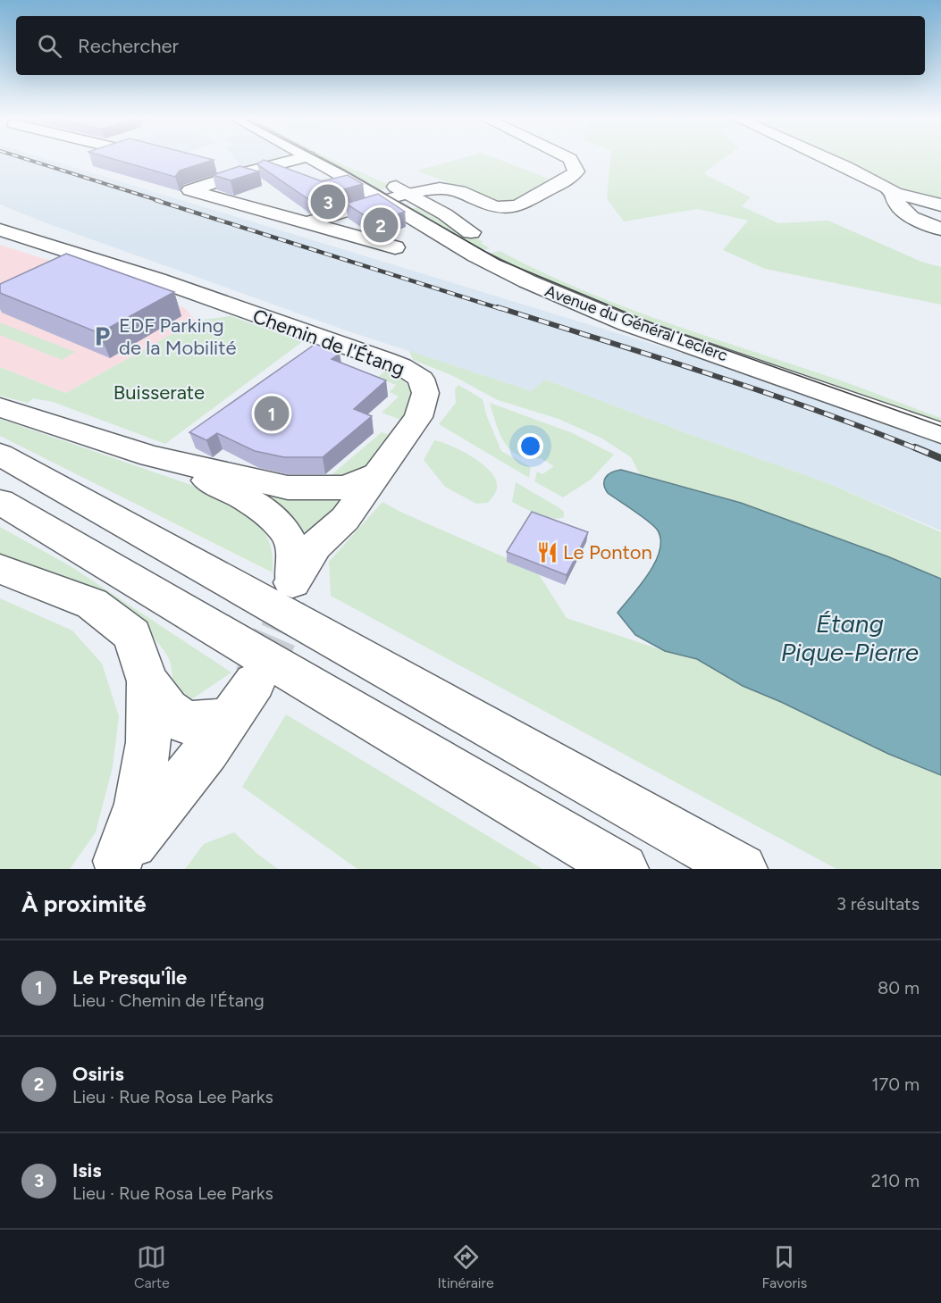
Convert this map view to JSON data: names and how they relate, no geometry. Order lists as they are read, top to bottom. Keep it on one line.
{"streets":{"main road":["Avenue du Général Leclerc","Chemin de l'Étang"]},"water":["Étang Pique-Pierre"],"parks":["Buisserate"],"places":{"parking":["EDF Parking de la Mobilité"],"restaurant":["Le Ponton"]},"page":{"search":"Rechercher","pins":["3","2","1"],"heading":["À proximité","3 résultats"],"list":[{"mark":"1","name":"Le Presqu'Île","note":"Lieu · Chemin de l'Étang","value":"80 m"},{"mark":"2","name":"Osiris","note":"Lieu · Rue Rosa Lee Parks","value":"170 m"},{"mark":"3","name":"Isis","note":"Lieu · Rue Rosa Lee Parks","value":"210 m"}],"nav":["Carte","Itinéraire","Favoris"]}}
